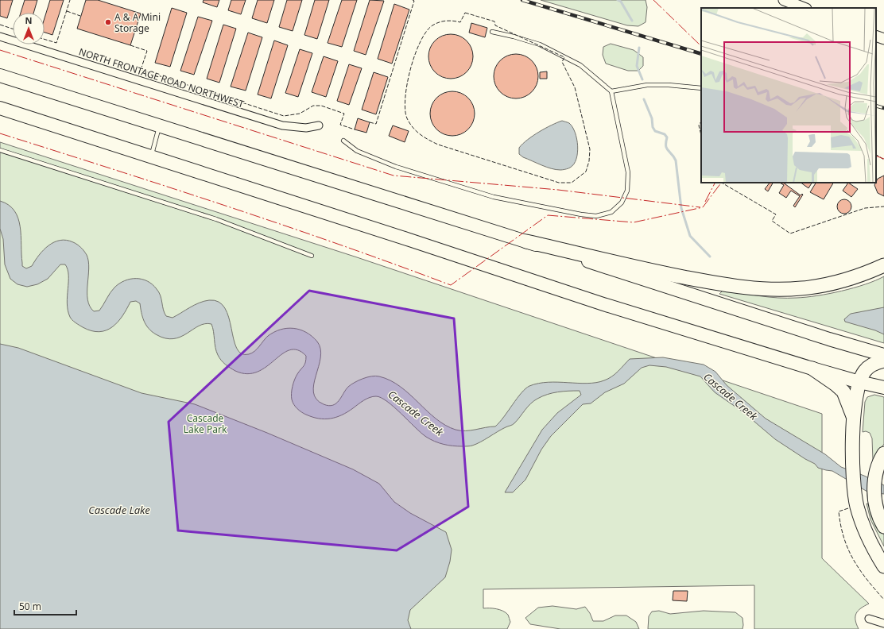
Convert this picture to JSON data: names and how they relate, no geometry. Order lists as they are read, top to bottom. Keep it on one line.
{"streets":{"street":["NORTH FRONTAGE ROAD NORTHWEST"]},"water":["Cascade Creek","Cascade Lake"],"parks":["Cascade Lake Park"],"places":["A & A Mini Storage"],"scale_bar":"50 m","north":"top"}
